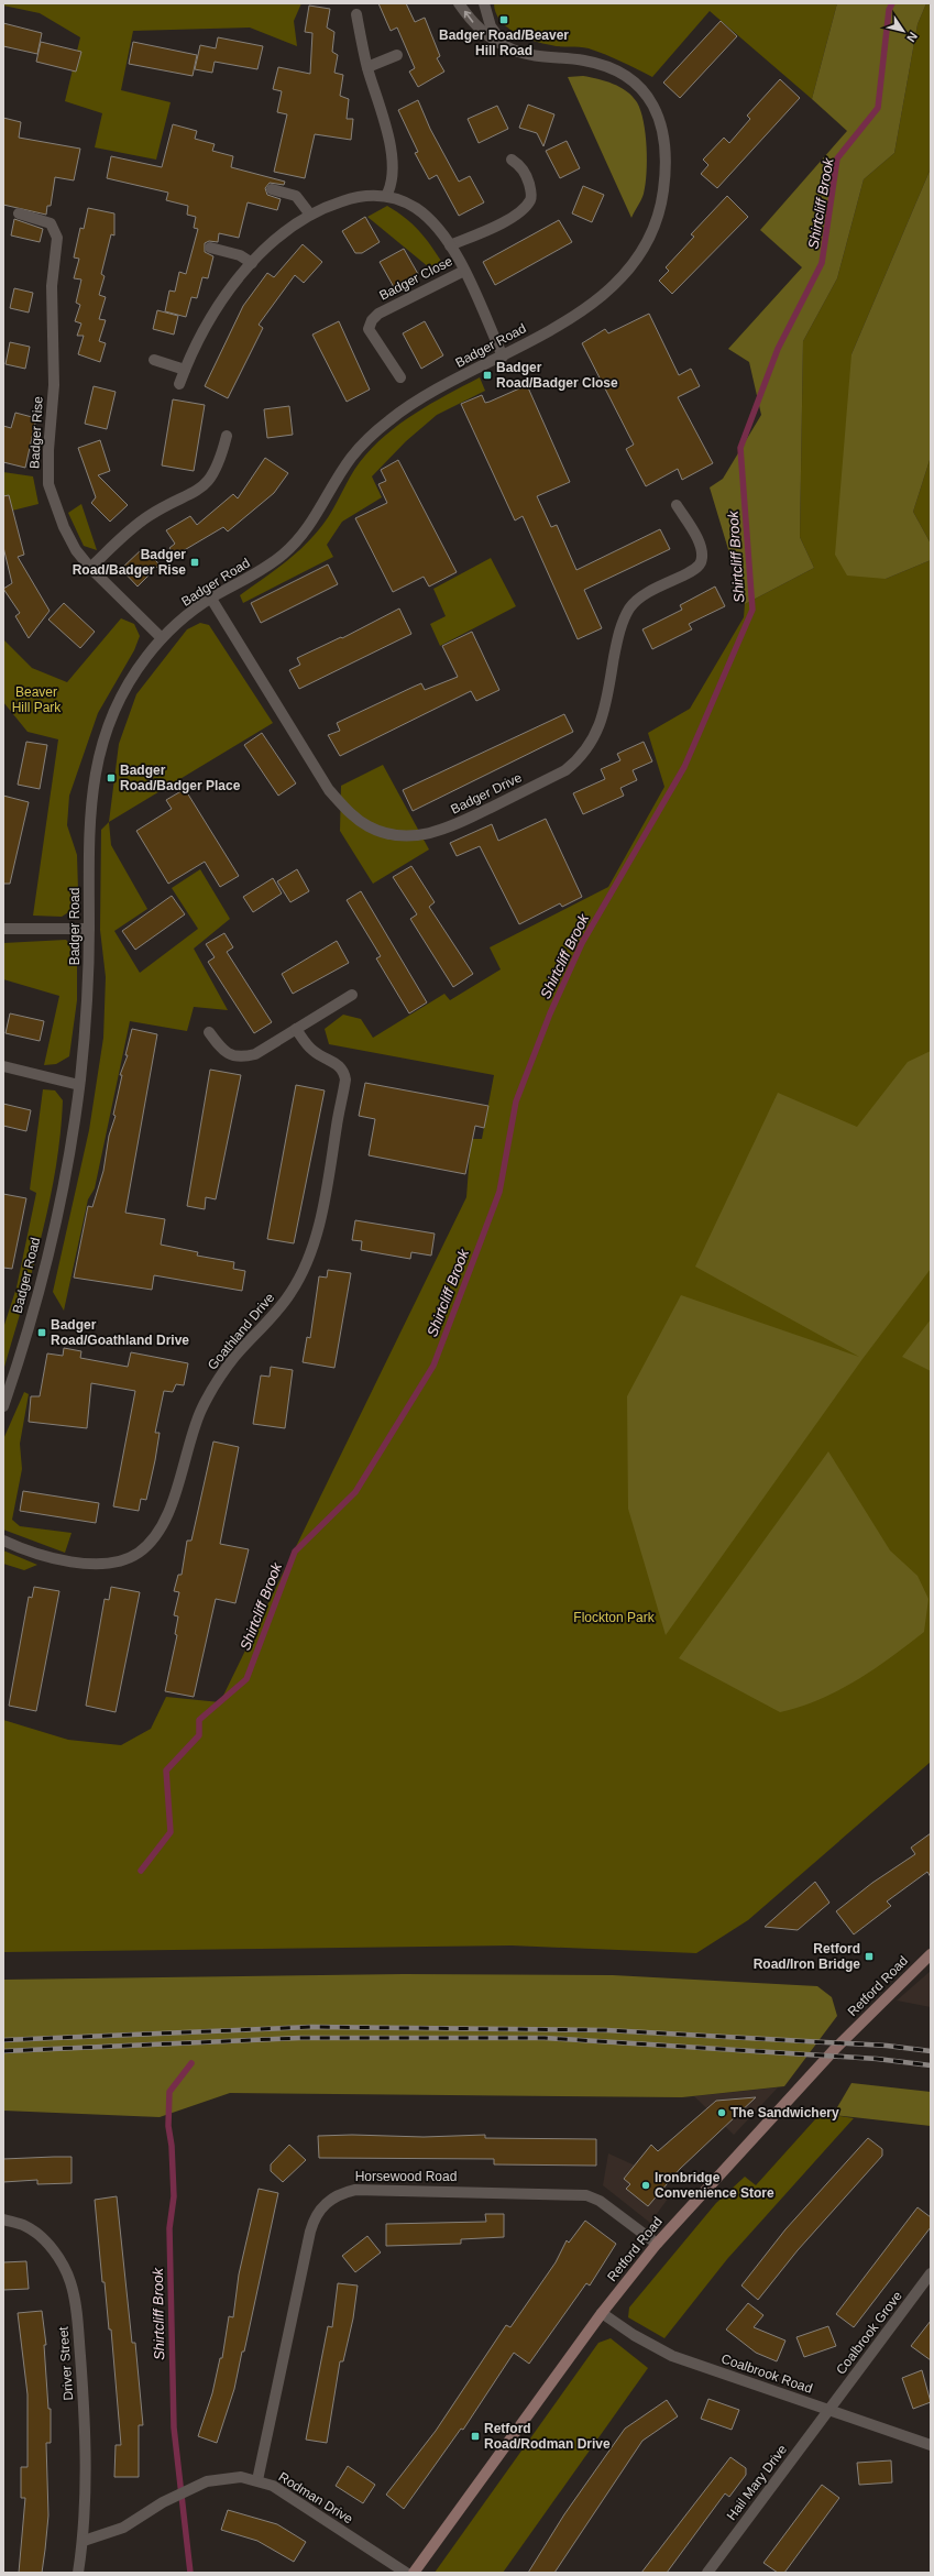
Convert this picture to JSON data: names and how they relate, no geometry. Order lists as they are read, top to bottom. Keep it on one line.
{"streets":{"main road":["Retford Road"],"street":["Badger Close","Badger Road","Badger Rise","Badger Drive","Goathland Drive","Horsewood Road","Coalbrook Grove","Driver Street","Coalbrook Road","Hail Mary Drive","Rodman Drive"]},"crossings":[["Badger Close","Badger Road"],["Badger Road","Badger Rise"],["Badger Road","Badger Drive"],["Retford Road","Horsewood Road"],["Retford Road","Coalbrook Road"],["Horsewood Road","Rodman Drive"],["Coalbrook Grove","Coalbrook Road"],["Coalbrook Grove","Hail Mary Drive"],["Driver Street","Rodman Drive"],["Coalbrook Road","Hail Mary Drive"]],"water":["Shirtcliff Brook"],"parks":["Beaver Hill Park","Flockton Park"],"places":{"transit":["Badger Road/Beaver Hill Road","Badger Road/Badger Close","Badger Road/Badger Rise","Badger Road/Badger Place","Badger Road/Goathland Drive","Retford Road/Iron Bridge","Retford Road/Rodman Drive"],"other":["The Sandwichery","Ironbridge Convenience Store"]},"north":"bottom right"}
